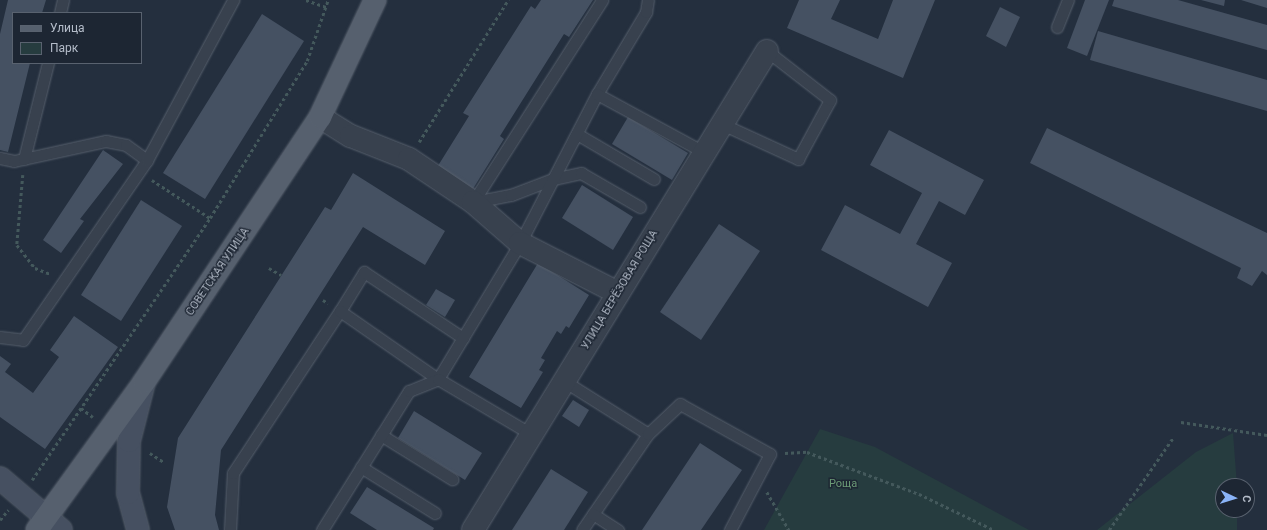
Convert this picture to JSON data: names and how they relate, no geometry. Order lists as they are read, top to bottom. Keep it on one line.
{"streets":{"main road":["СОВЕТСКАЯ УЛИЦА"],"street":["УЛИЦА БЕРЁЗОВАЯ РОЩА"]},"parks":["Роща"],"legend":["Улица","Парк"],"north":"right"}
